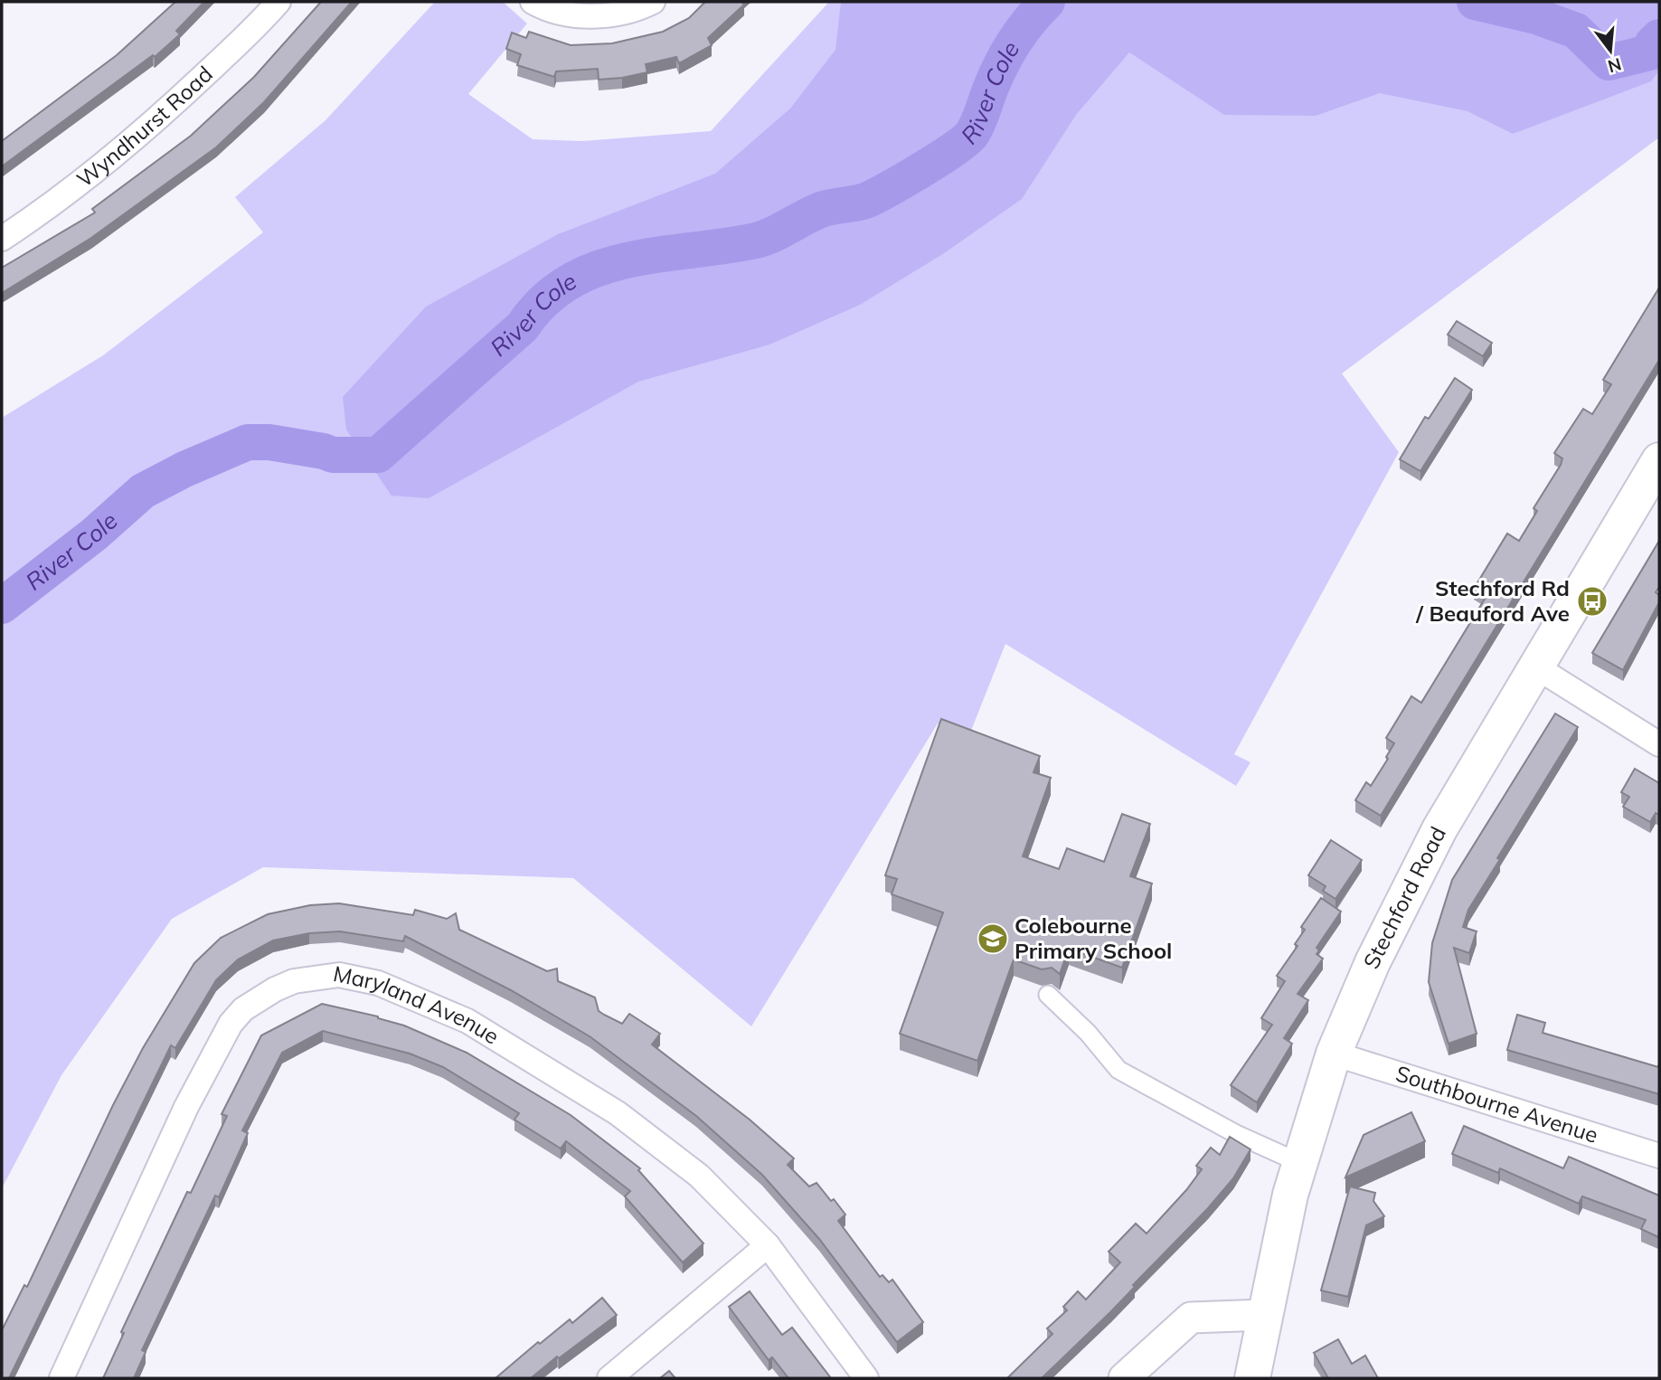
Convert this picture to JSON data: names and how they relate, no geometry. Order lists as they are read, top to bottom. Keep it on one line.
{"streets":{"main road":["Stechford Road"],"street":["Wyndhurst Road","Maryland Avenue","Southbourne Avenue"]},"crossings":[["Stechford Road","Southbourne Avenue"]],"water":["River Cole"],"places":{"bus stop":["Stechford Rd / Beauford Ave"],"school or university":["Colebourne Primary School"]},"north":"bottom"}
